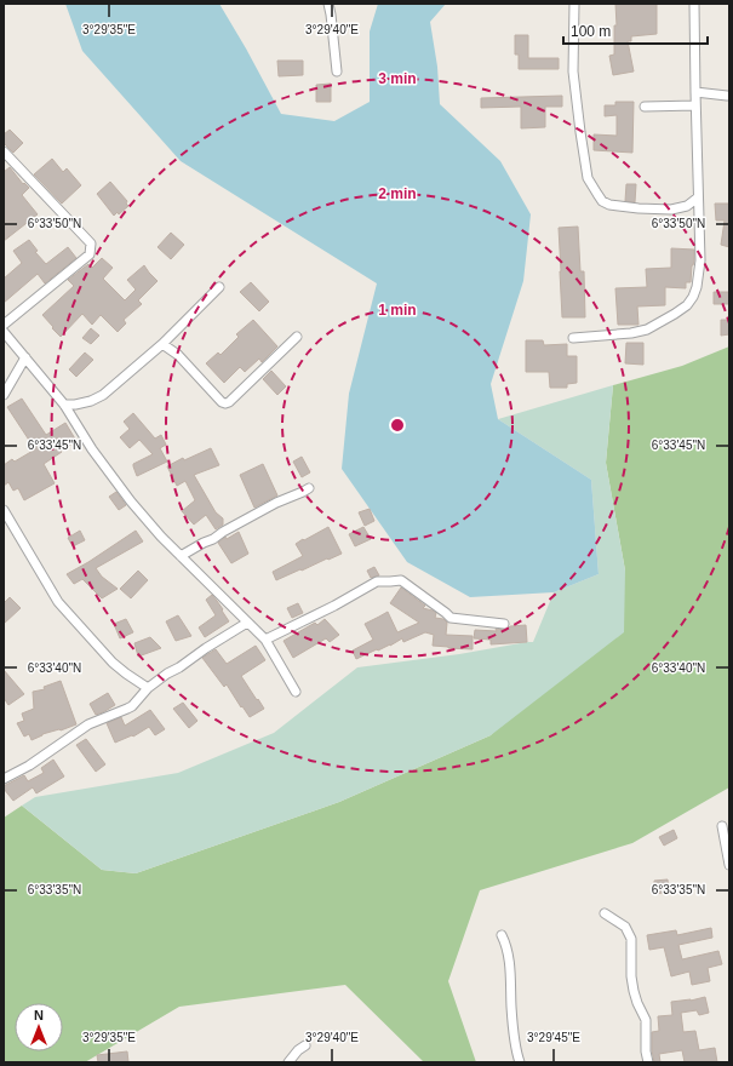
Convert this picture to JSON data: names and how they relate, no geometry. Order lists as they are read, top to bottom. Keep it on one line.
{"scale_bar":"100 m","north":"top","coordinates":["3°29'35\"E","3°29'40\"E","6°33'50\"N","6°33'45\"N","6°33'40\"N","6°33'35\"N","3°29'45\"E"],"rings":["3 min","2 min","1 min"]}
